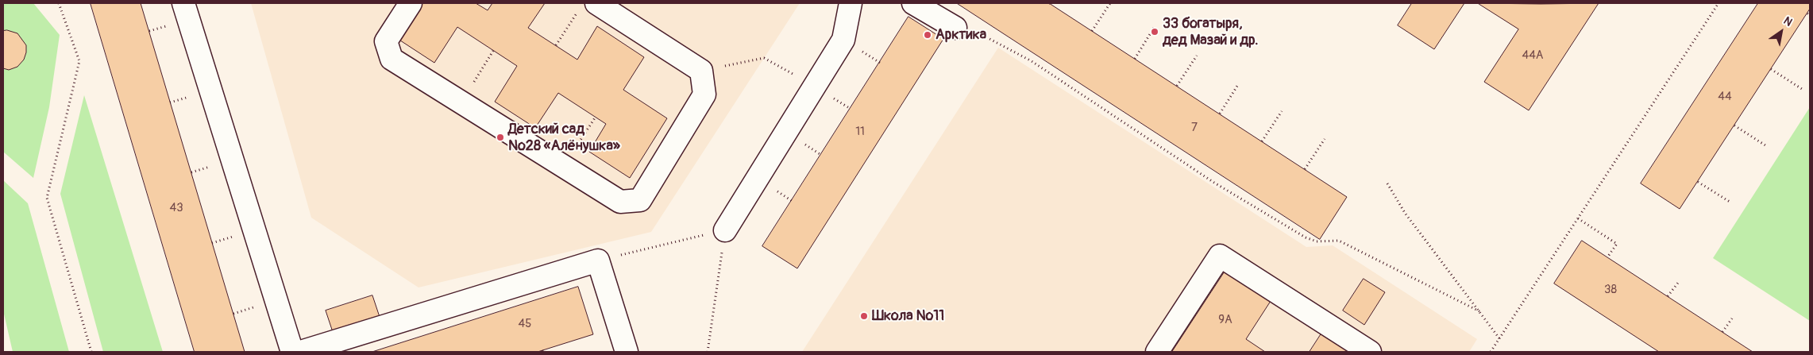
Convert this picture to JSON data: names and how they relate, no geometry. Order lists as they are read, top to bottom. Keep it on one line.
{"places":["33 богатыря, дед Мазай и др.","Арктика","Детский сад №28 «Алёнушка»","Школа №11"],"house_numbers":["44А","44","7","11","43","38","9А","45"],"north":"top right"}
